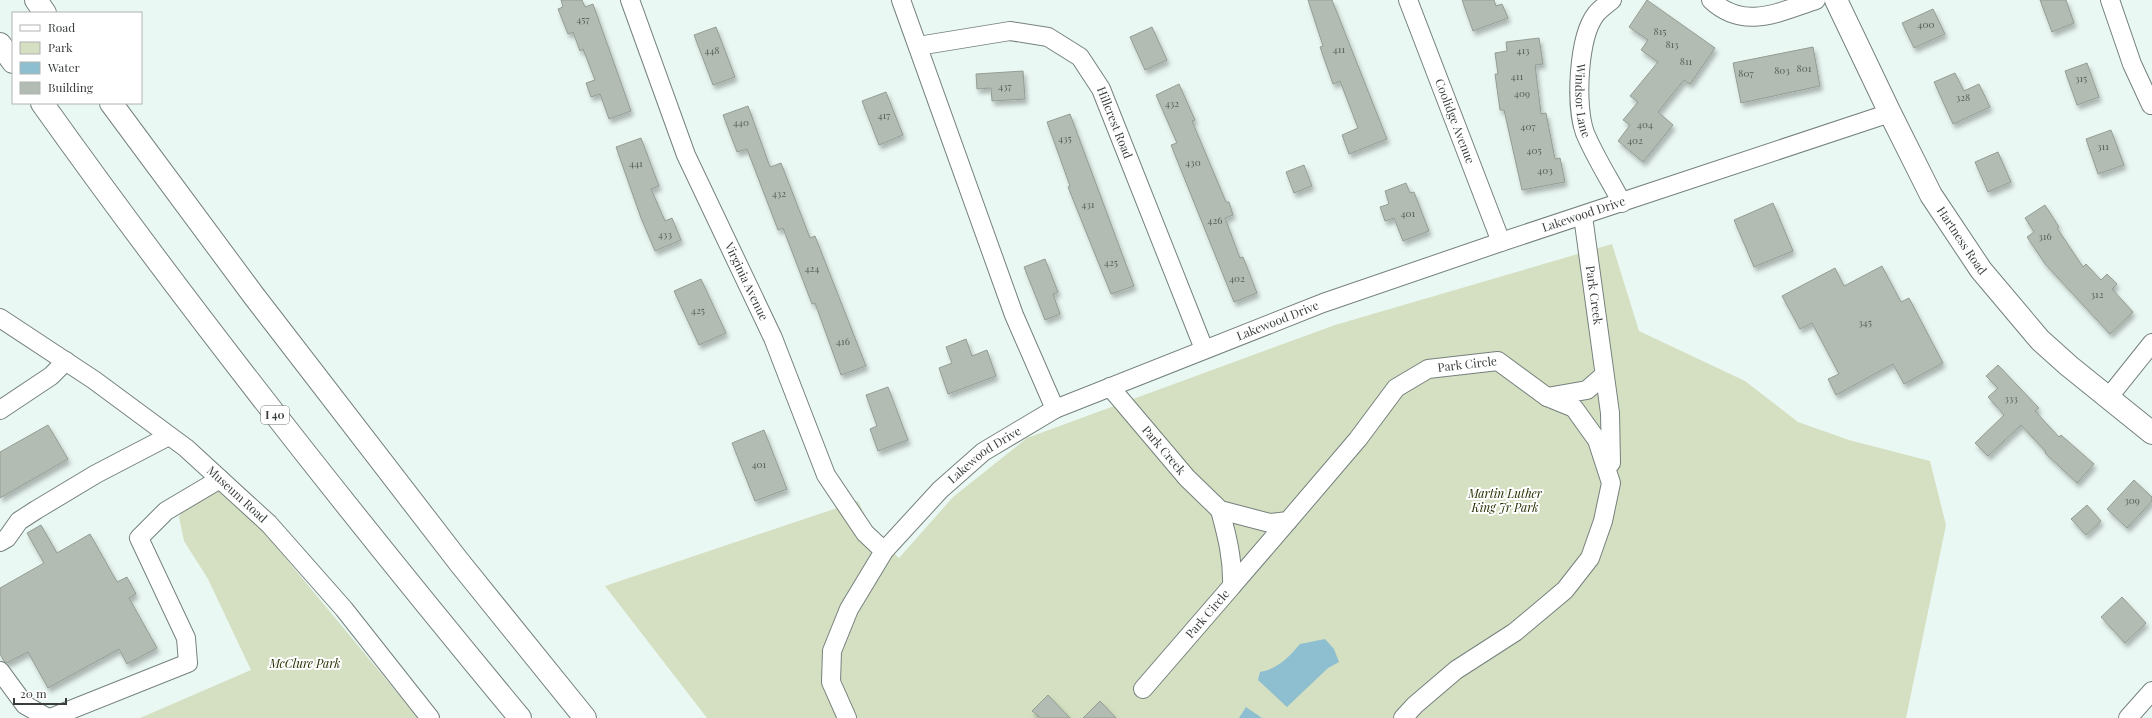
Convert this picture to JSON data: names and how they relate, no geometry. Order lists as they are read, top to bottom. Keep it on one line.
{"streets":{"main road":["Hartness Road","I 40"],"street":["Windsor Lane","Coolidge Avenue","Hillcrest Road","Lakewood Drive","Virginia Avenue","Park Creek","Park Circle","Museum Road"]},"crossings":[["Windsor Lane","Lakewood Drive"],["Coolidge Avenue","Lakewood Drive"],["Hillcrest Road","Lakewood Drive"],["Lakewood Drive","Hartness Road"],["Lakewood Drive","Virginia Avenue"],["Lakewood Drive","Park Creek"],["Park Creek","Park Circle"]],"parks":["Martin Luther King Jr Park","McClure Park"],"house_numbers":["457","400","815","813","411","448","413","811","801","803","807","411","315","437","409","328","432","417","440","404","407","435","402","311","405","430","441","403","432","431","401","426","433","316","425","424","402","312","425","345","416","333","401","309"],"legend":["Road","Park","Water","Building"],"scale_bar":"20 m"}
